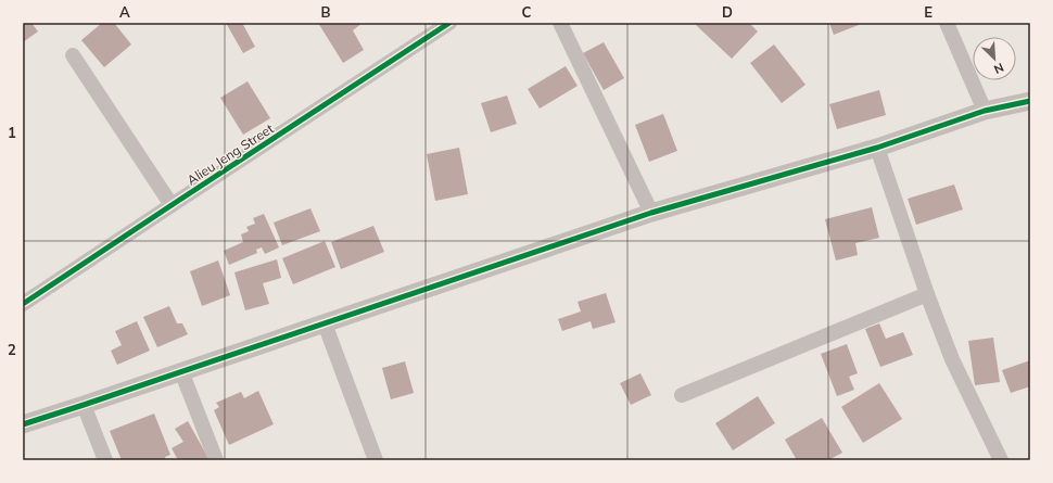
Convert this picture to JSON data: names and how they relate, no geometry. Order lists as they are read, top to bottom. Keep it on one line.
{"streets":{"street":["Alieu Jeng Street"]},"north":"bottom right","grid":{"columns":["A","B","C","D","E"],"rows":["1","2"]}}
